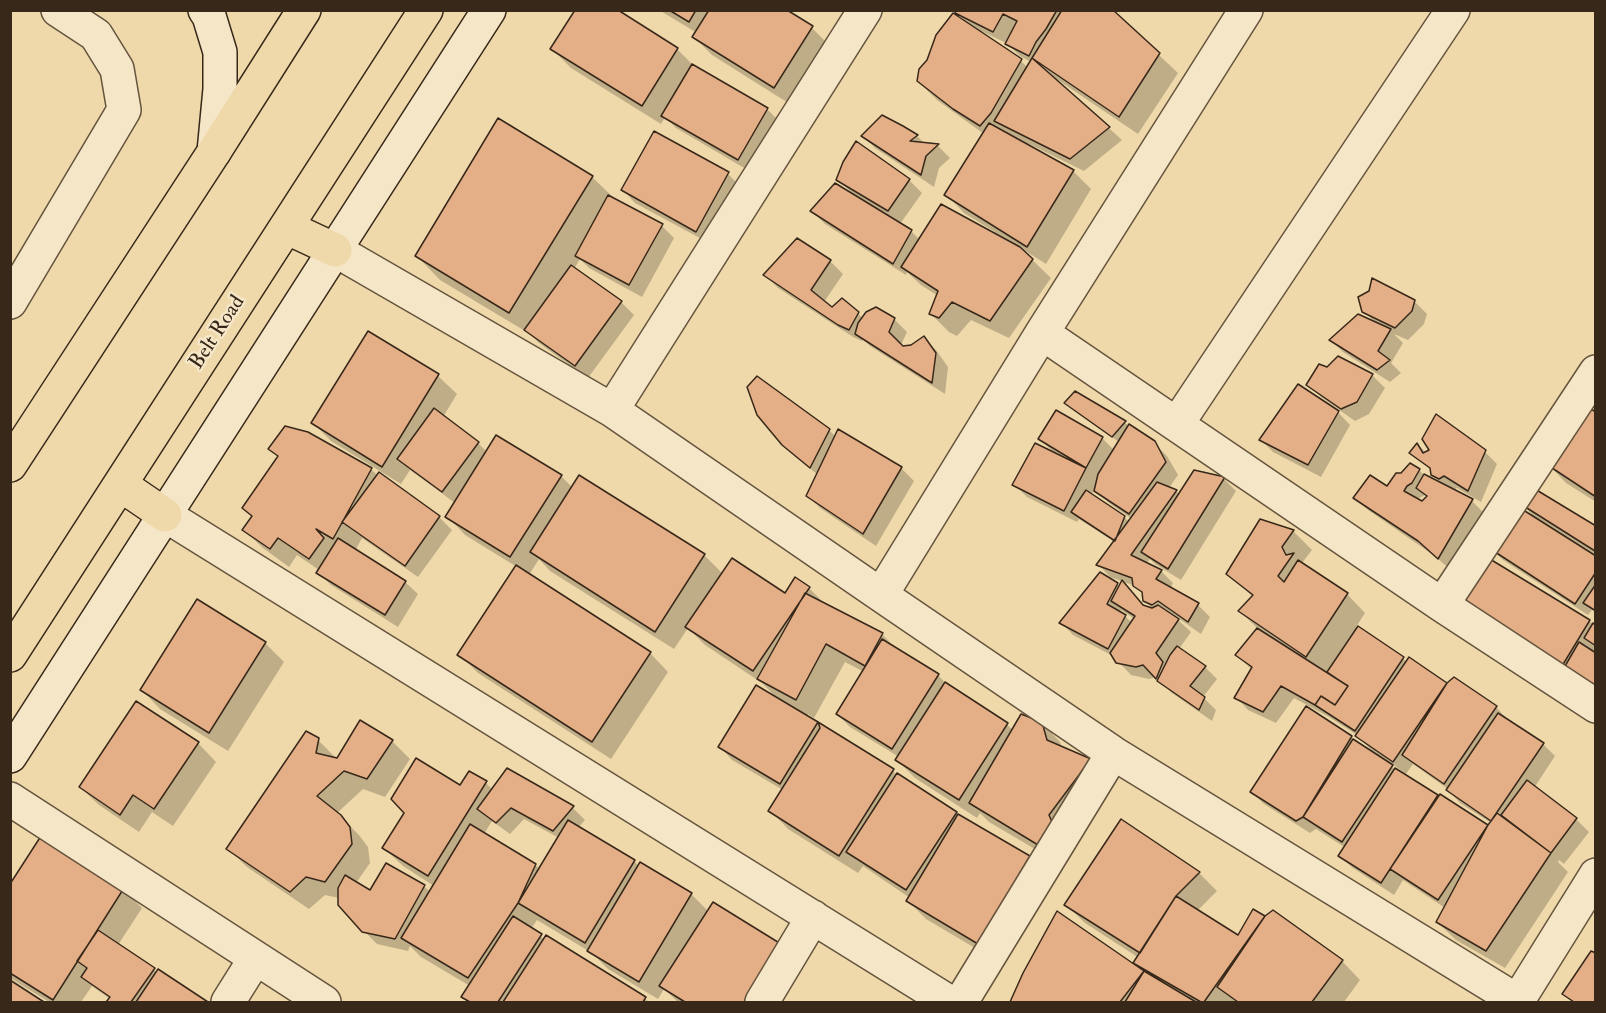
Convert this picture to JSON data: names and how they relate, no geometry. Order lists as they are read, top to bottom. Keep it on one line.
{"streets":{"main road":["Belt Road"]}}
